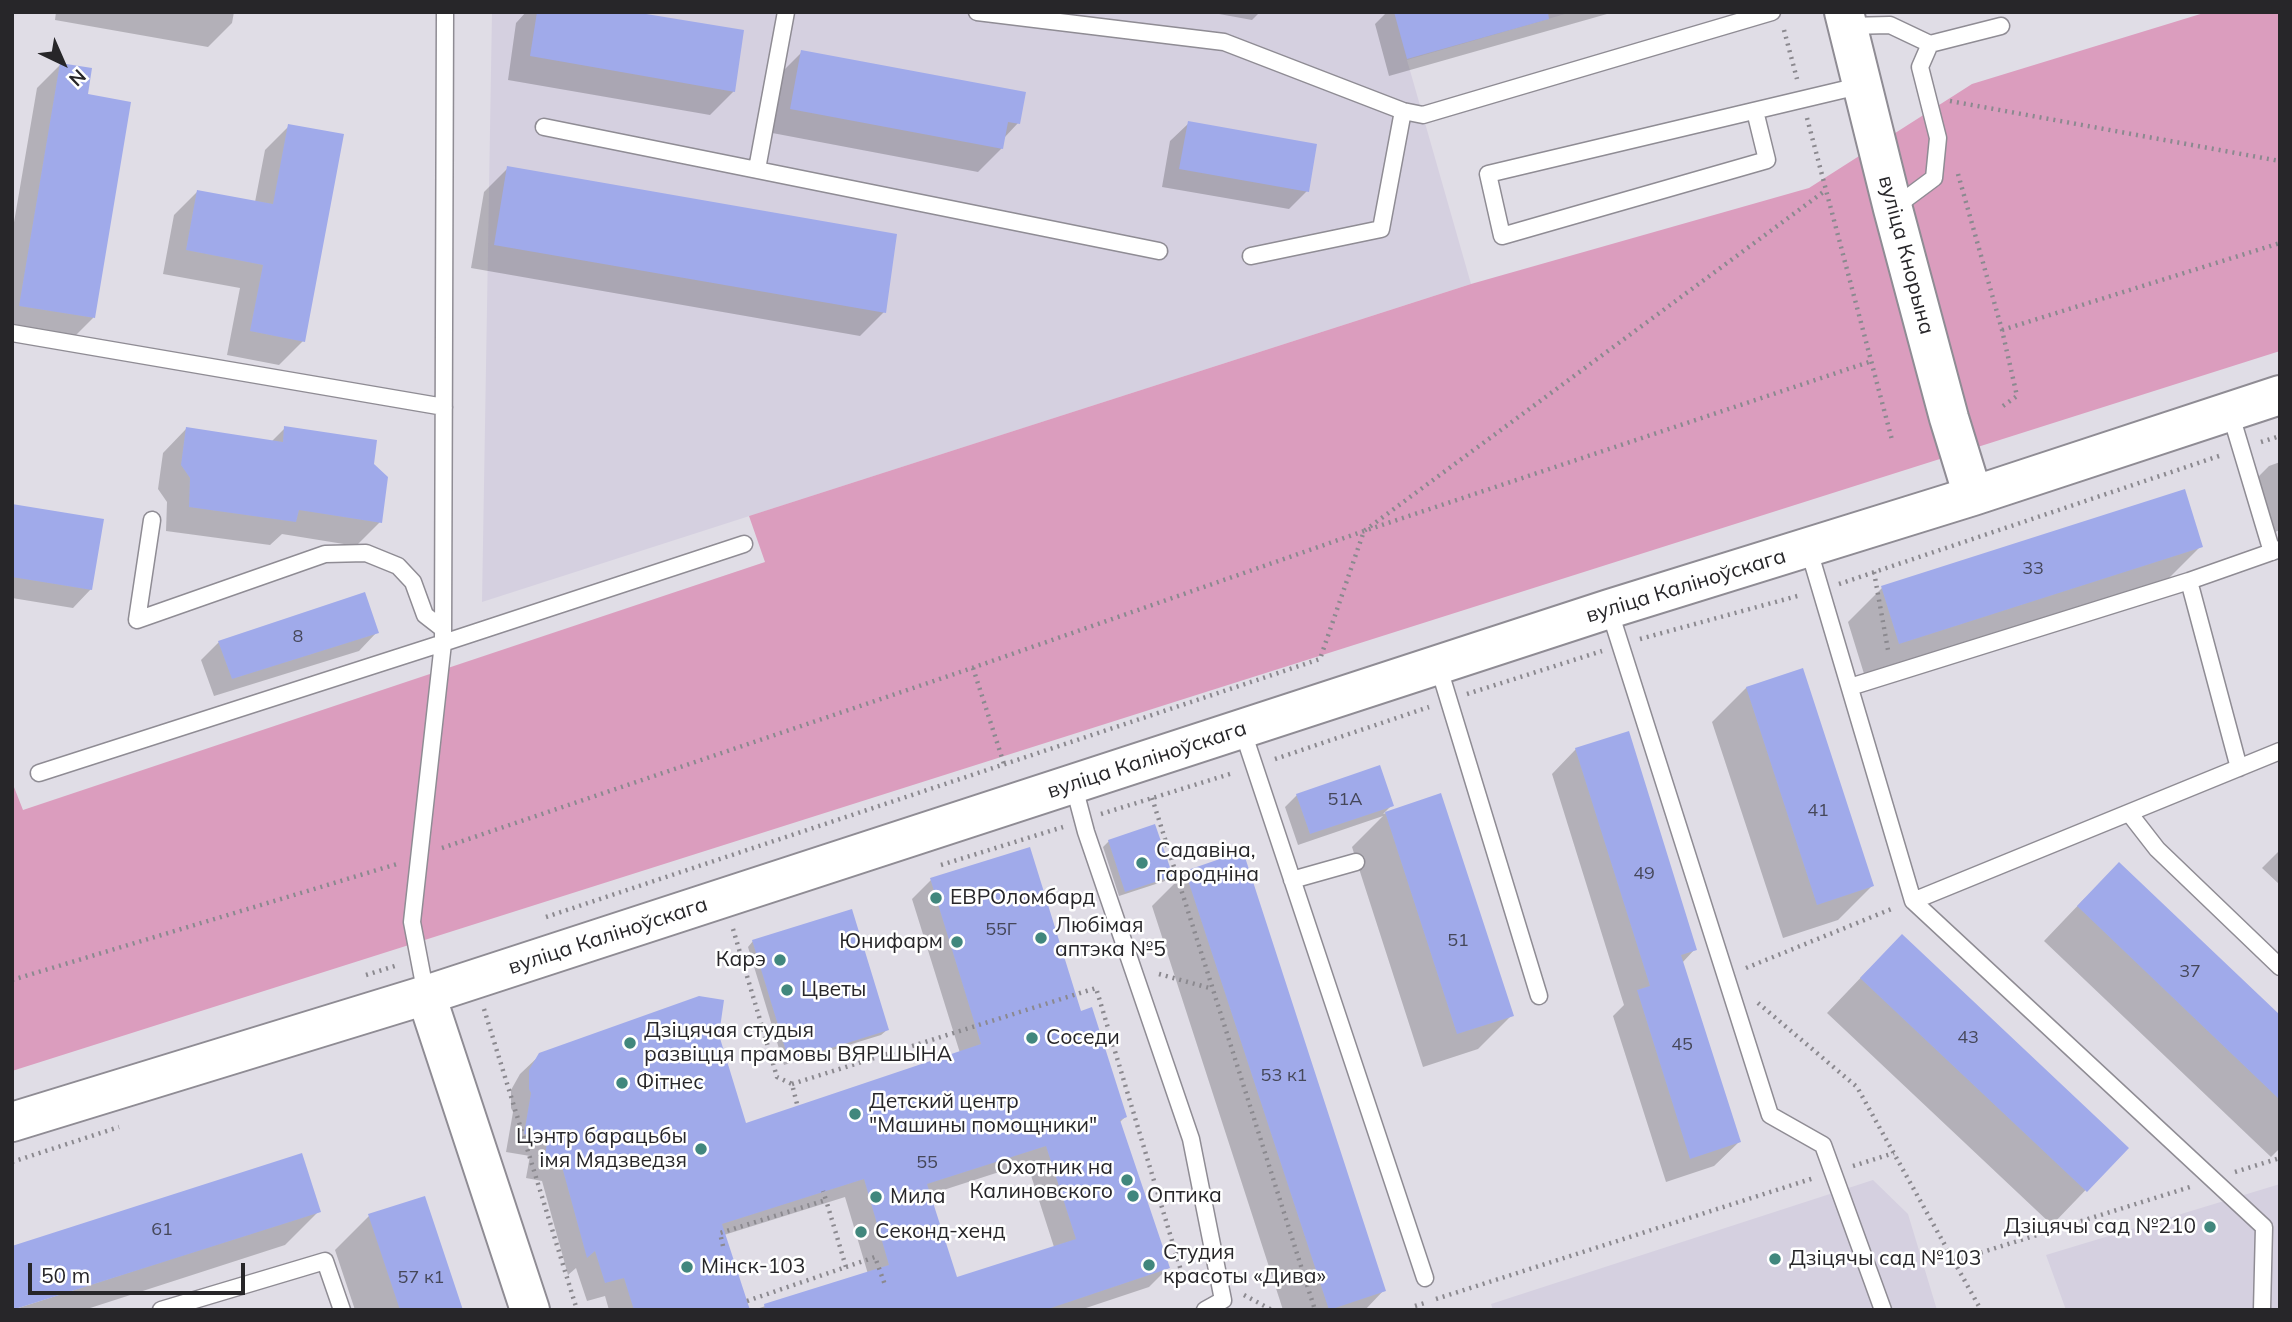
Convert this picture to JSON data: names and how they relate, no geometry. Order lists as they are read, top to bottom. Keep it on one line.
{"streets":{"main road":["вуліца Кнорына","вуліца Каліноўскага"]},"crossings":[["вуліца Кнорына","вуліца Каліноўскага"]],"places":["Садавіна, гародніна","ЕВРОломбард","Любімая аптэка №5","Юнифарм","Карэ","Цветы","Соседи","Дзіцячая студыя развіцця прамовы ВЯРШЫНА","Фітнес","Детский центр \"Машины помощники\"","Цэнтр барацьбы імя Мядзведзя","Охотник на Калиновского","Оптика","Мила","Дзіцячы сад №210","Секонд-хенд","Дзіцячы сад №103","Студия красоты «Дива»","Мінск-103"],"house_numbers":["33","8","51А","41","49","55Г","51","37","43","45","53 к1","55","61","57 к1"],"scale_bar":"50 m","north":"bottom right"}
